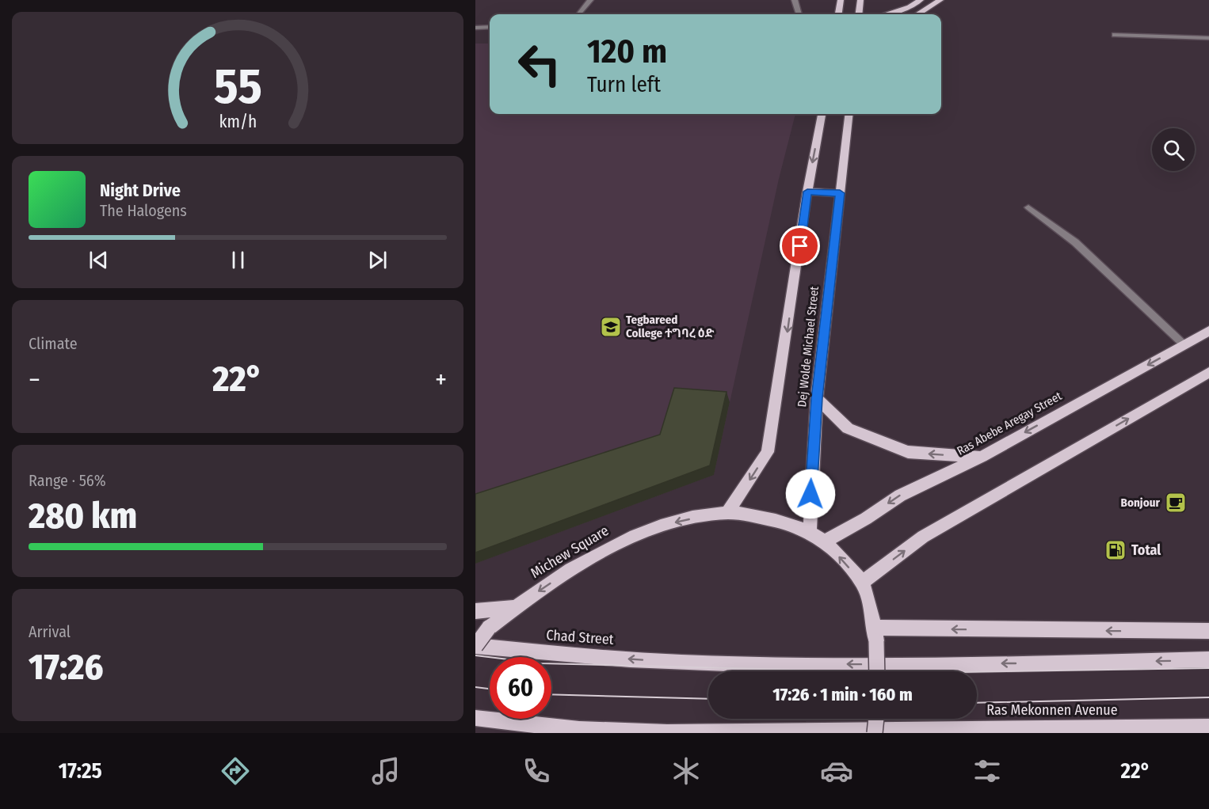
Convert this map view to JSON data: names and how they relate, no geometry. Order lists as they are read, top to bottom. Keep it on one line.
{"streets":{"main road":["Dej Wolde Michael Street","Ras Abebe Aregay Street","Michew Square","Chad Street","Ras Mekonnen Avenue"]},"crossings":[["Dej Wolde Michael Street","Michew Square"],["Ras Abebe Aregay Street","Michew Square"],["Michew Square","Chad Street"]],"one_way":["Michew Square"],"places":{"school or university":["Tegbareed College ተግባረ ዕድ"],"cafe":["Bonjour"],"fuel station":["Total"]},"page":{"turn":["120 m","Turn left"],"song":["Night Drive","The Halogens"],"tile":["Climate",["Range · 56%","280 km"],["Arrival","17:26"]],"heat":["−","22°","+"],"limit":"60","trip":"17:26 · 1 min · 160 m","tabs":["17:25","22°"],"gauge":["55","km/h"]}}
